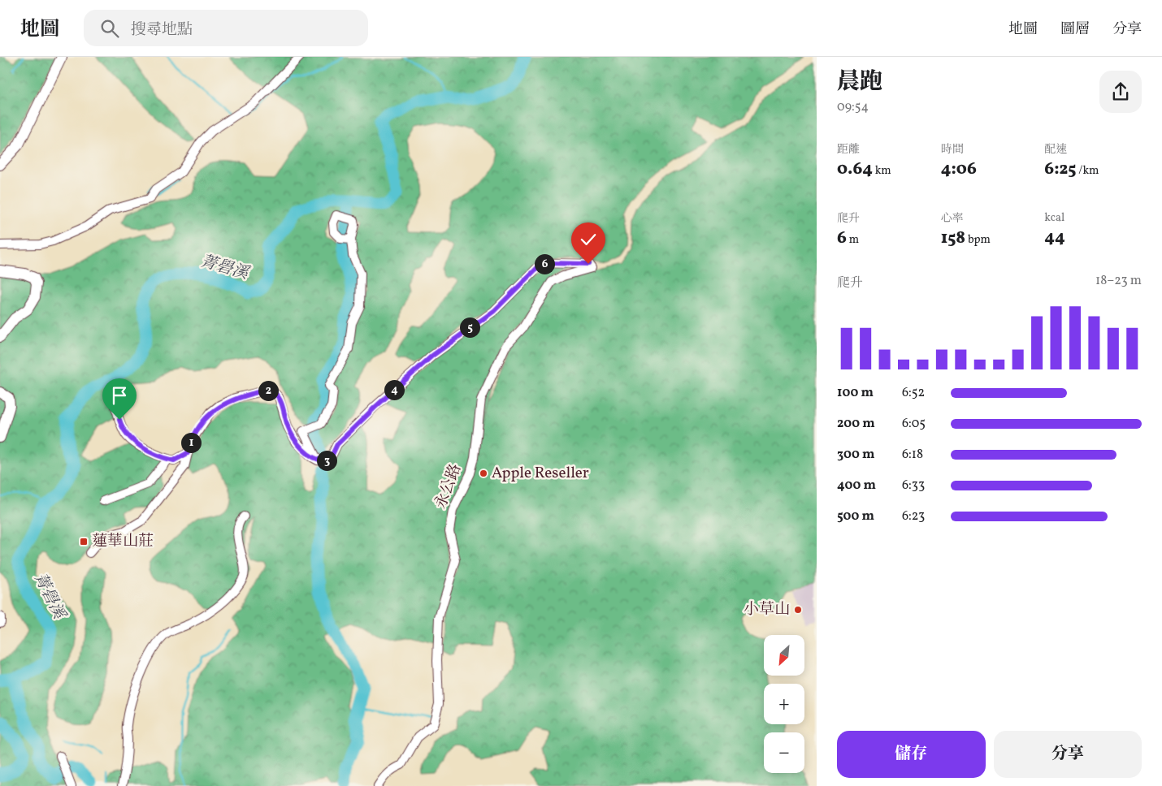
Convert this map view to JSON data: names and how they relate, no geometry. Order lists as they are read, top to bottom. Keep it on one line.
{"streets":{"street":["永公路"]},"water":["菁礐溪"],"places":{"other":["Apple Reseller","小草山"],"transit":["蓮華山莊"]},"north":"bottom left","page":{"header":"地圖","search":"搜尋地點","nav":["地圖","圖層","分享"],"heading":["晨跑","09:54"],"stats":[["距離","0.64 km"],["時間","4:06"],["配速","6:25 /km"],["爬升","6 m"],["心率","158 bpm"],["kcal","44"]],"pins":["6","5","4","2","1","3"],"chart":["爬升","18–23 m"],"list":[{"name":"100 m","note":"6:52"},{"name":"200 m","note":"6:05"},{"name":"300 m","note":"6:18"},{"name":"400 m","note":"6:33"},{"name":"500 m","note":"6:23"}],"map_buttons":["+","−"],"buttons":["儲存","分享"]}}
